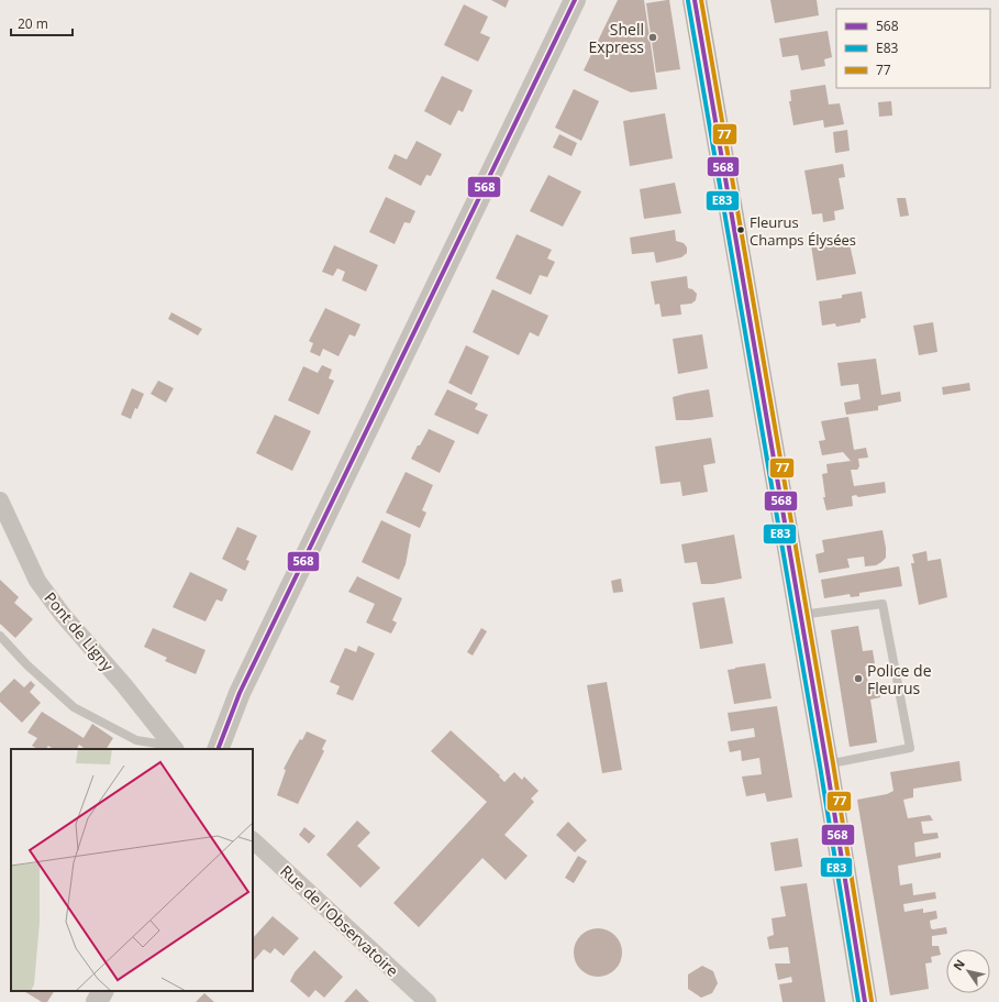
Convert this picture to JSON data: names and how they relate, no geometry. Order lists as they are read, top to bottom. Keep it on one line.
{"streets":{"street":["Pont de Ligny","Rue de l'Observatoire"]},"places":["Shell Express","Fleurus Champs Élysées","Police de Fleurus"],"lines":["transit line 568","transit line 77","transit line E83"],"legend":["568","E83","77"],"scale_bar":"20 m","north":"top left"}
